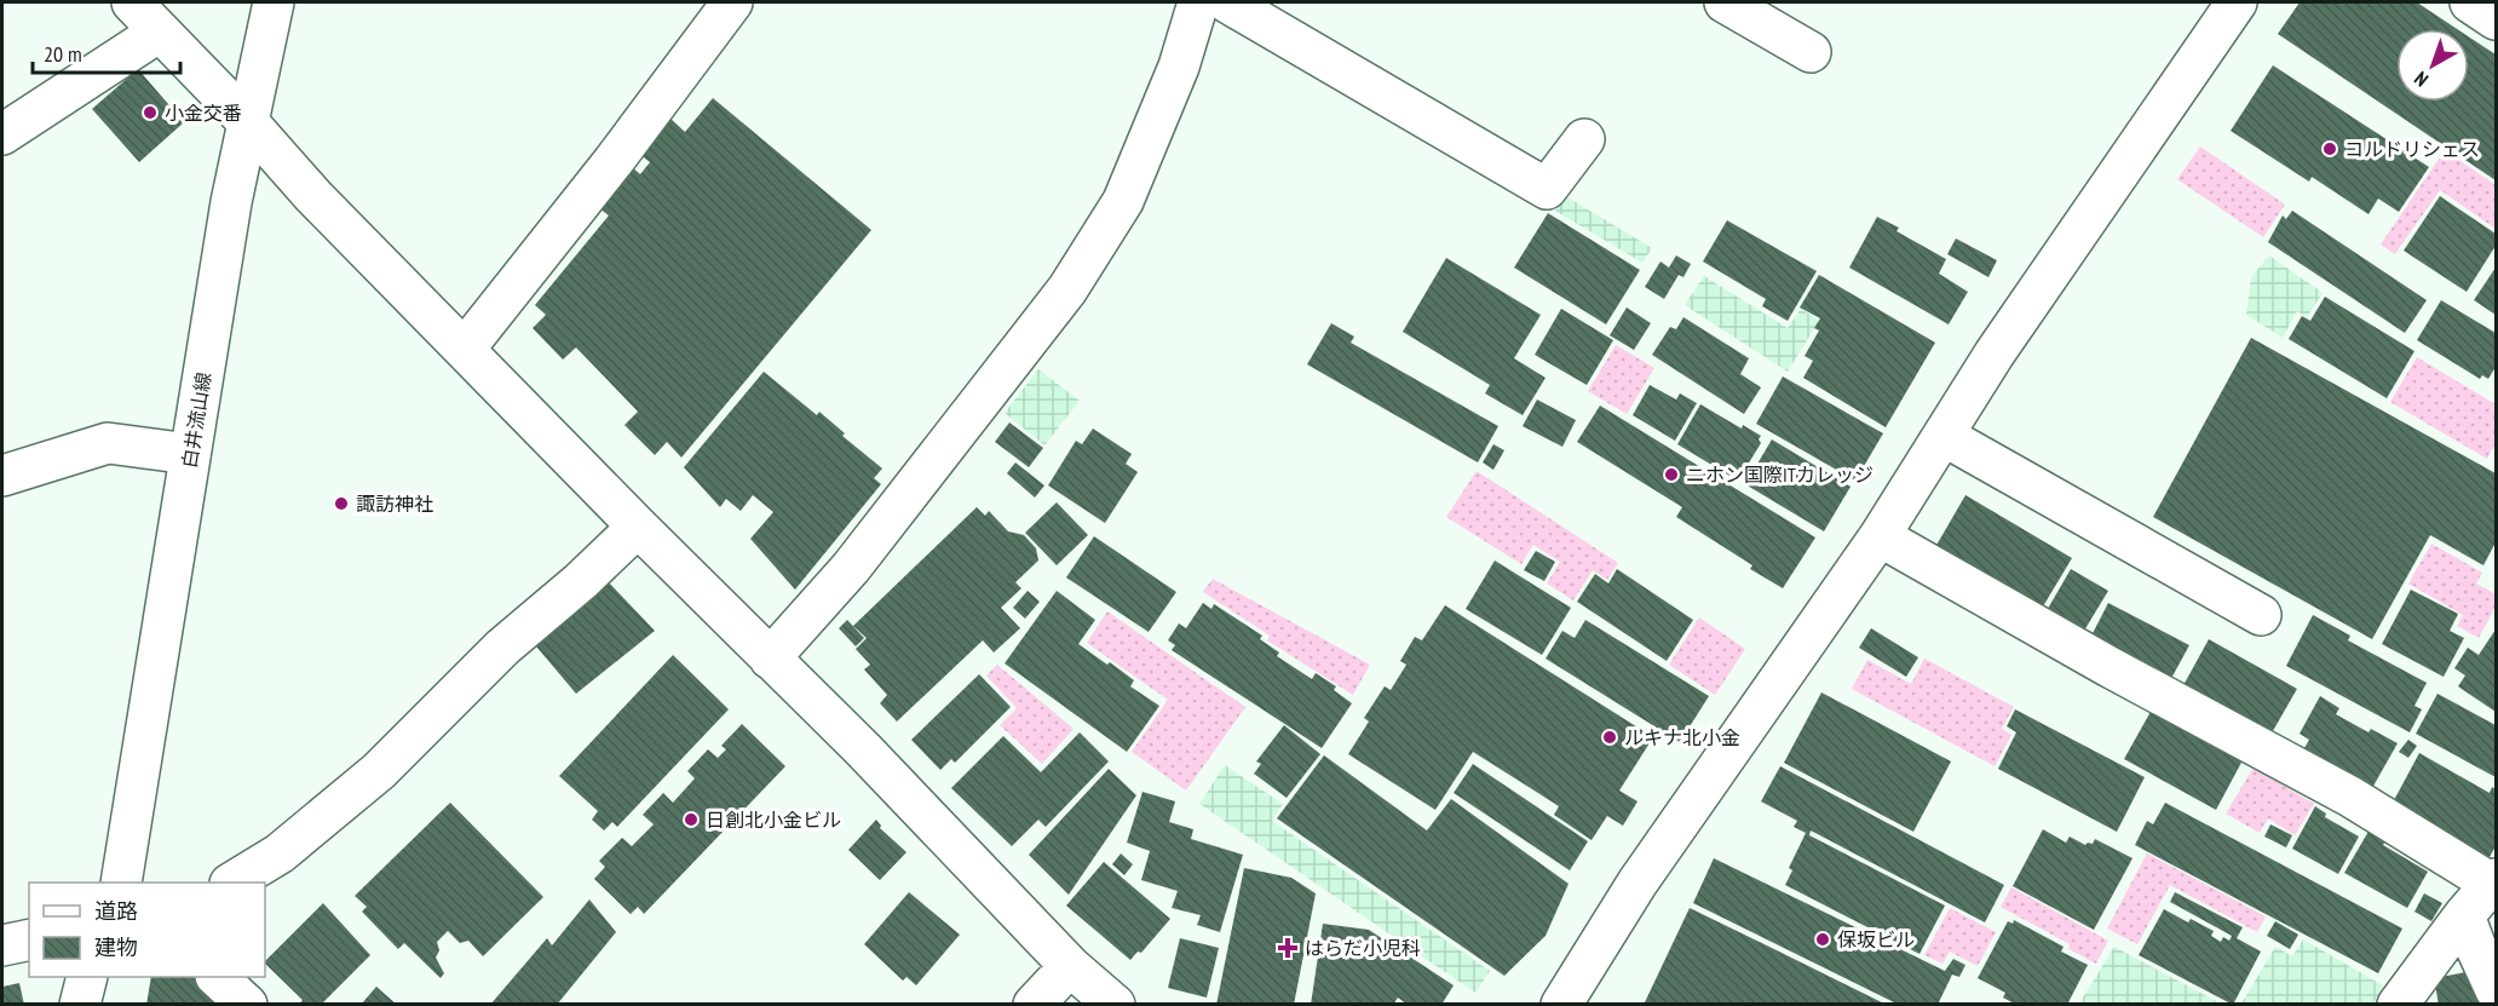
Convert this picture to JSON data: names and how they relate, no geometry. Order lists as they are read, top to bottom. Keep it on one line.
{"streets":{"street":["白井流山線"]},"places":{"other":["小金交番","コルドリシェス","ニホン国際ITカレッジ","諏訪神社","ルキナ北小金","日創北小金ビル","保坂ビル"],"health":["はらだ小児科"]},"legend":["道路","建物"],"scale_bar":"20 m","north":"bottom left"}
